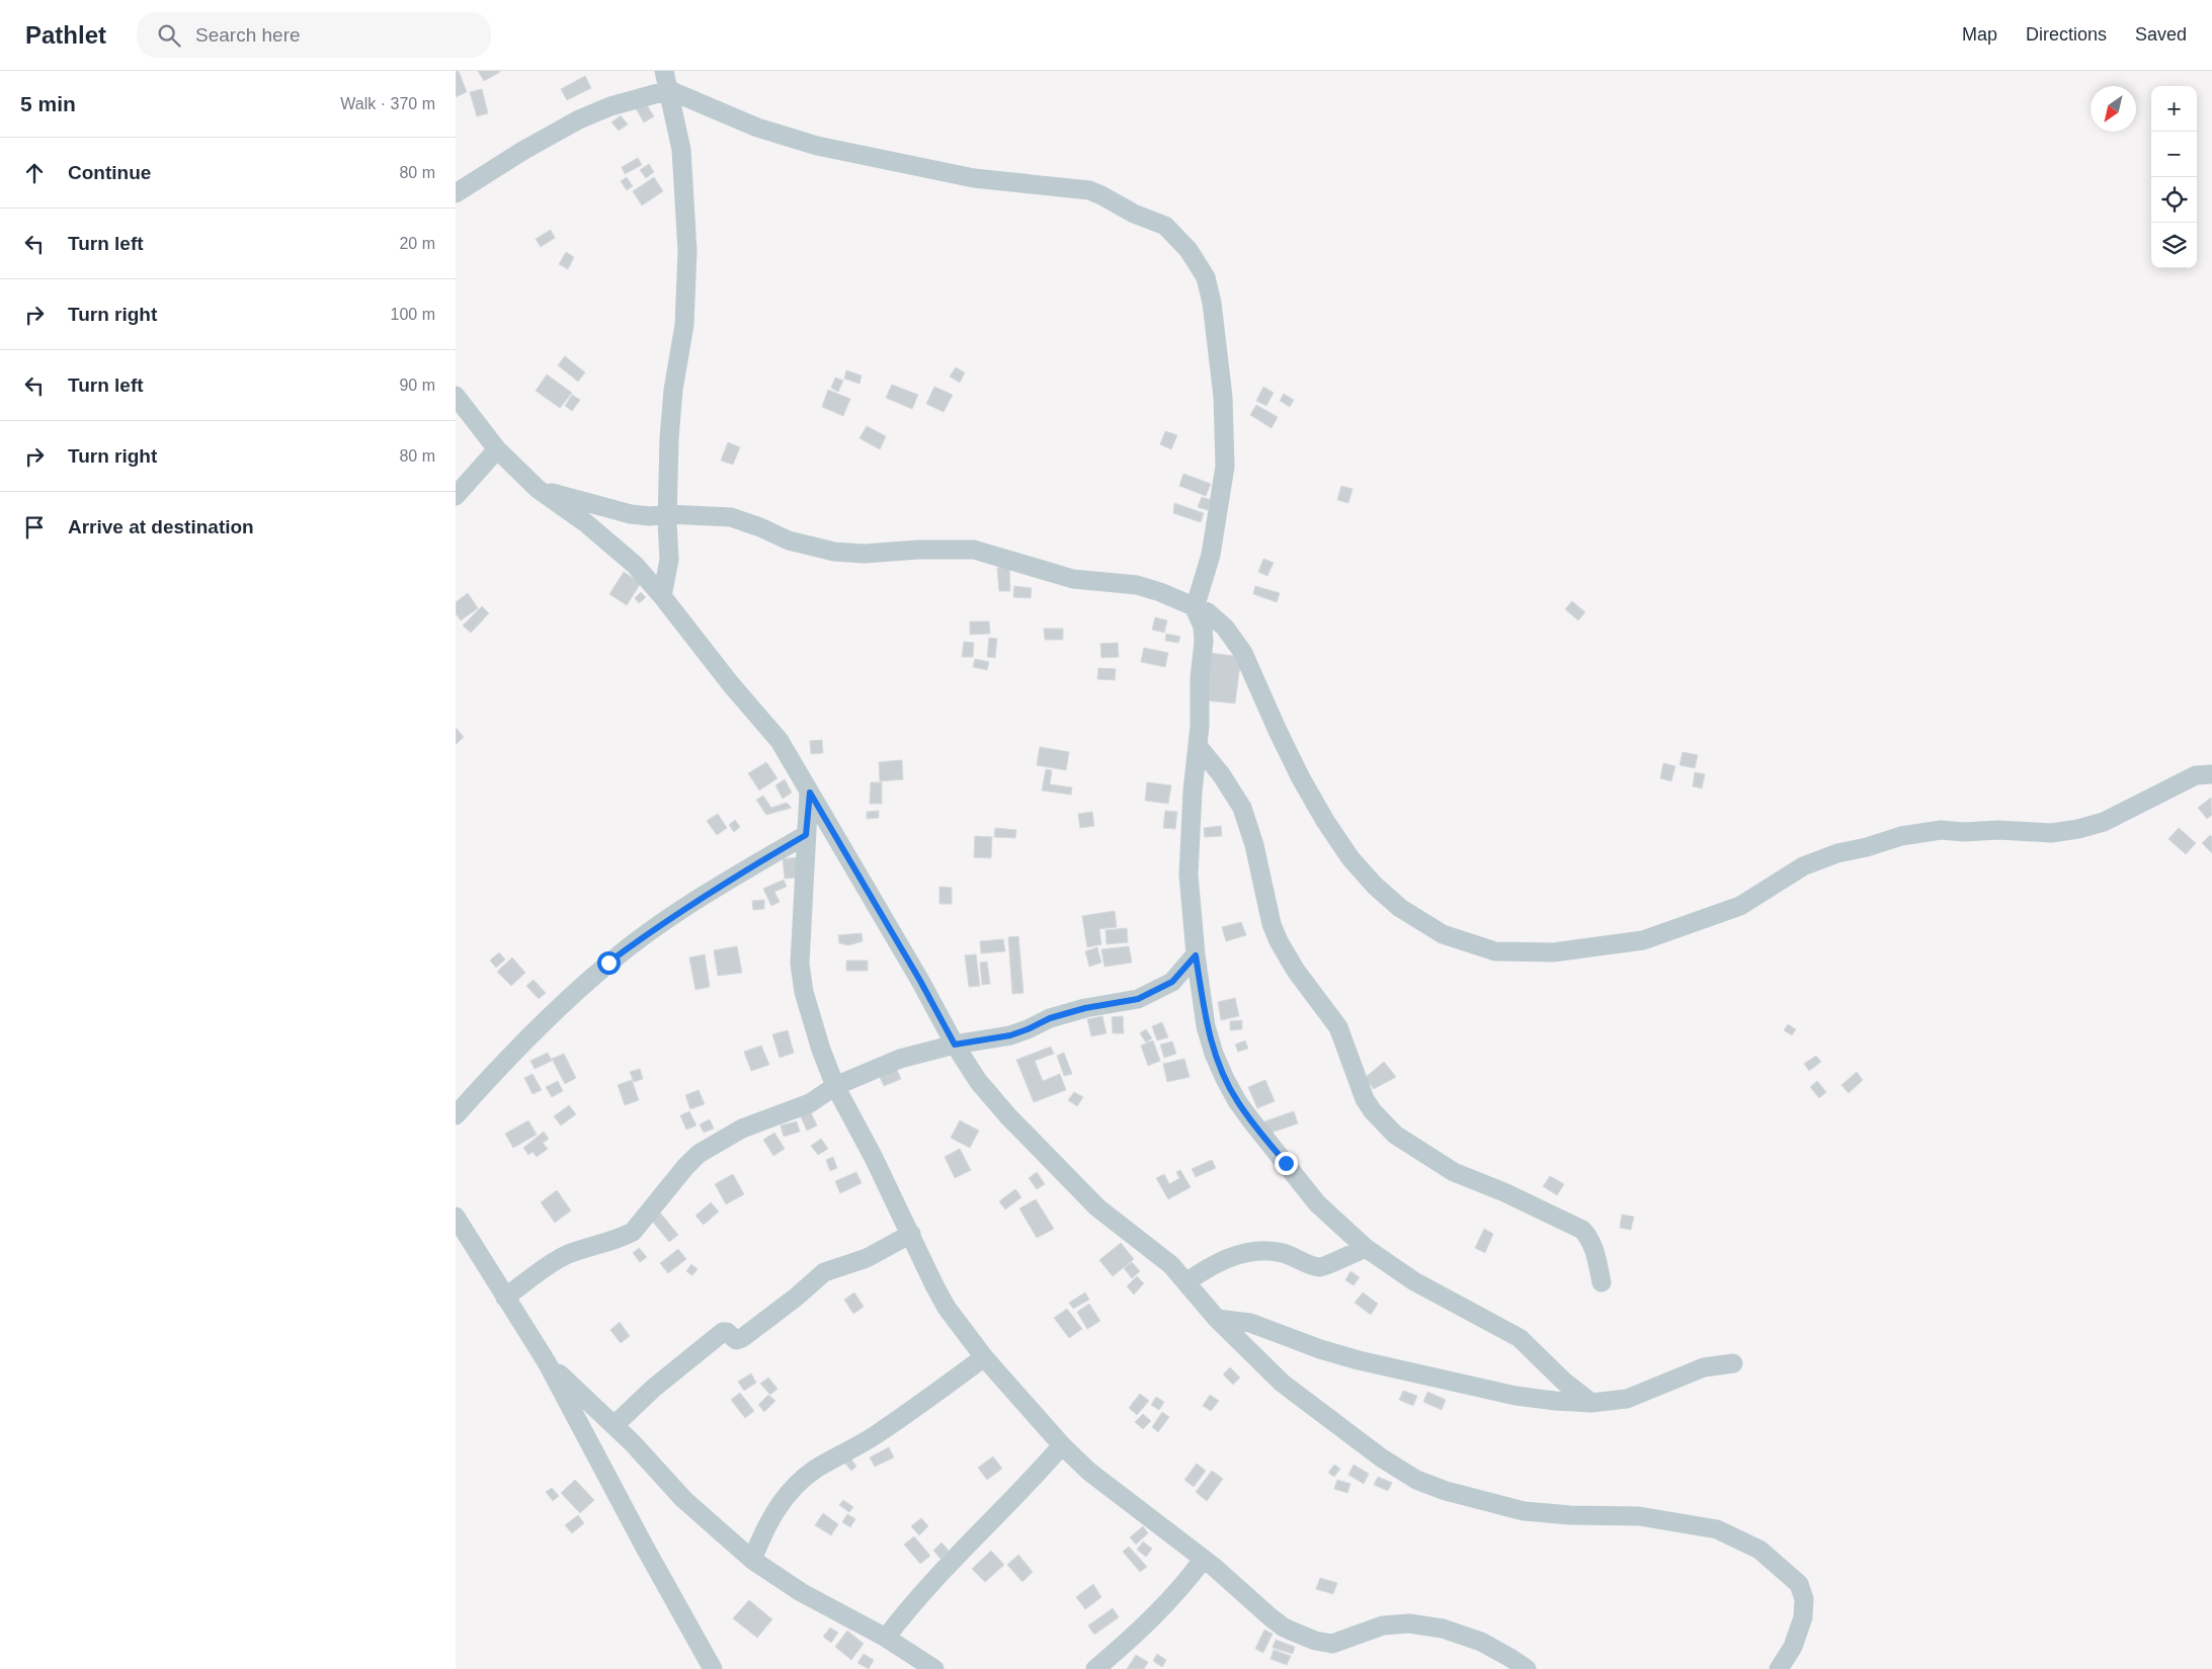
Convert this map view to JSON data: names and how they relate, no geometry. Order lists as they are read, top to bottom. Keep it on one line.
{"north":"bottom left","page":{"header":"Pathlet","search":"Search here","nav":["Map","Directions","Saved"],"heading":["5 min","Walk · 370 m"],"map_buttons":["+","−"],"list":[["Continue","80 m"],["Turn left","20 m"],["Turn right","100 m"],["Turn left","90 m"],["Turn right","80 m"],"Arrive at destination"]}}
